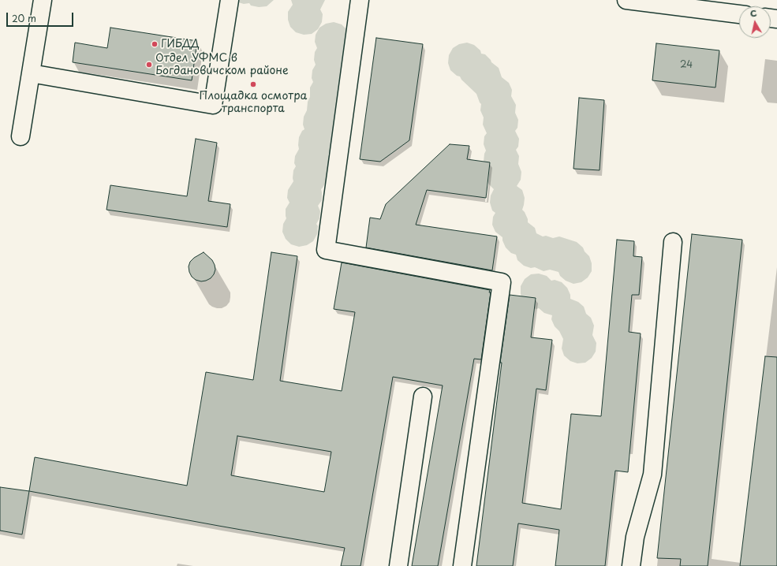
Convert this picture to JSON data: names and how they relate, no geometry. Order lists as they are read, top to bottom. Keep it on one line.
{"places":["ГИБДД","Отдел УФМС в Богдановичском районе","Площадка осмотра транспорта"],"house_numbers":["24"],"scale_bar":"20 m","north":"top"}
